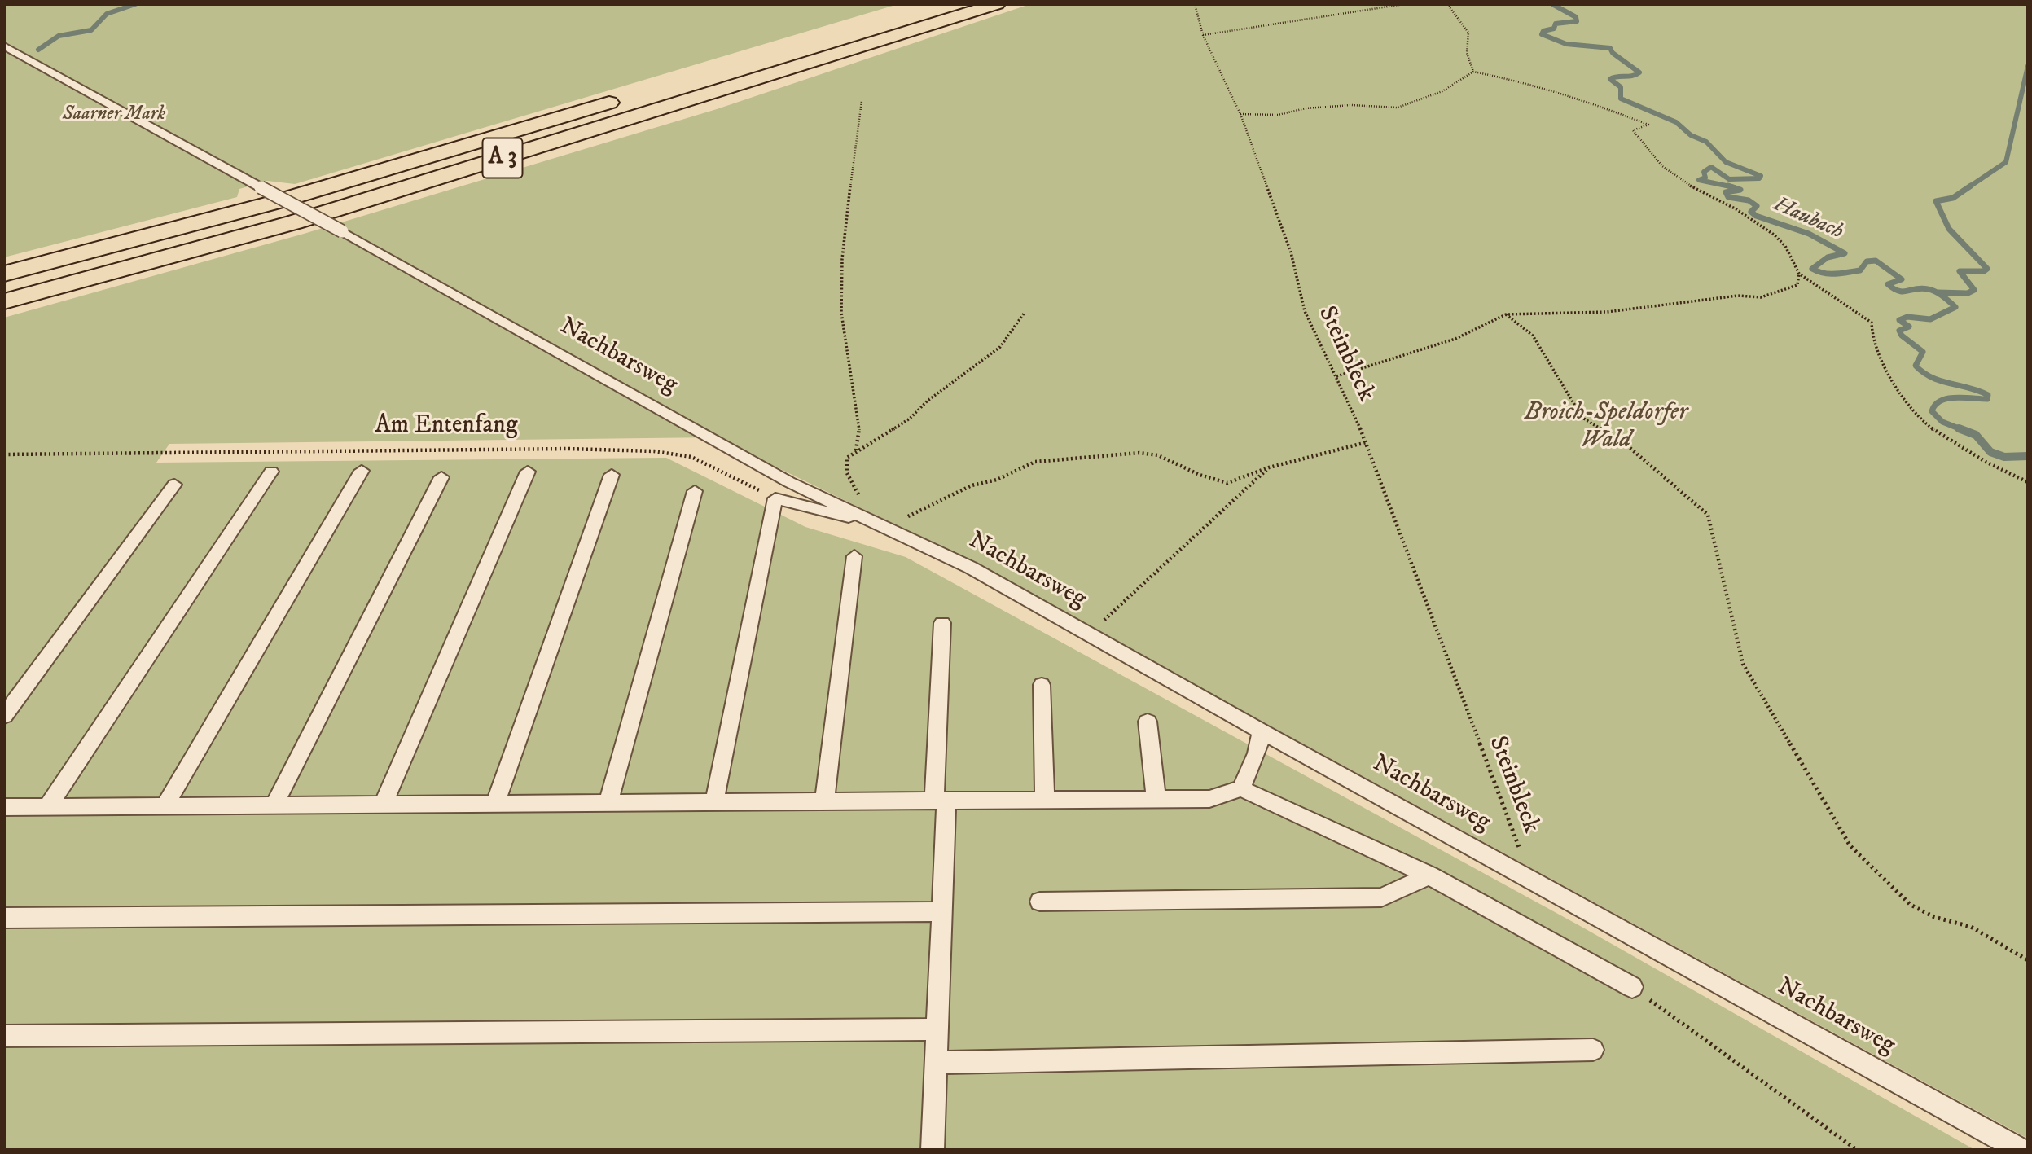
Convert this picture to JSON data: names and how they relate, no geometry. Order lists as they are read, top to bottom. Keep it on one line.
{"streets":{"highway":["A 3"],"lane":["Nachbarsweg"],"path":["Steinbleck","Am Entenfang"]},"crossings":[["Steinbleck","Nachbarsweg"]],"water":["Haubach"],"parks":["Saarner Mark","Broich-Speldorfer Wald"]}
